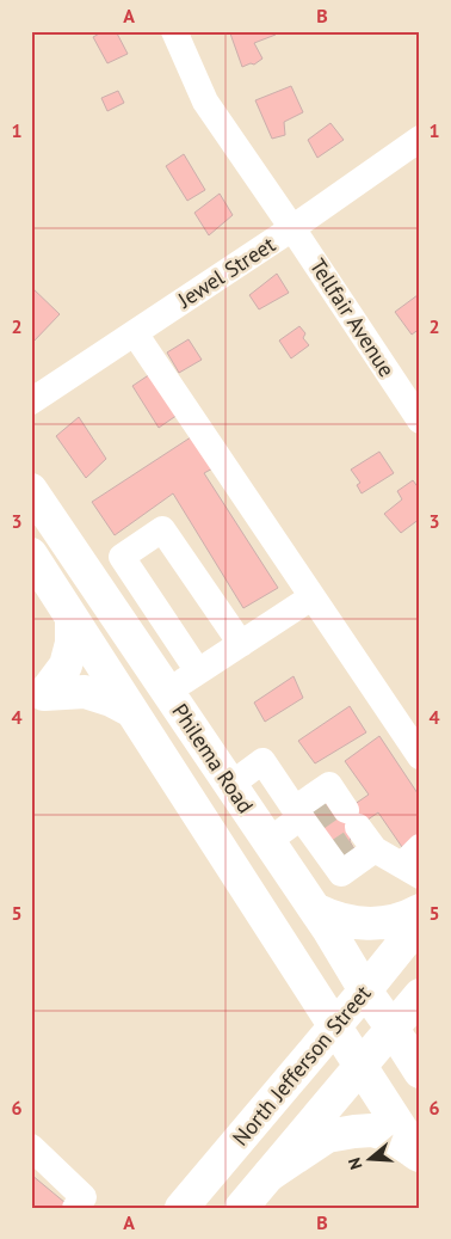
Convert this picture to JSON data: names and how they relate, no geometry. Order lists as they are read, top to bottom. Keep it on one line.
{"streets":{"main road":["Philema Road","North Jefferson Street"],"street":["Jewel Street","Tellfair Avenue"]},"crossings":[["Jewel Street","Tellfair Avenue"],["Philema Road","North Jefferson Street"]],"north":"left","grid":{"columns":["A","B"],"rows":["1","2","3","4","5","6"]}}
